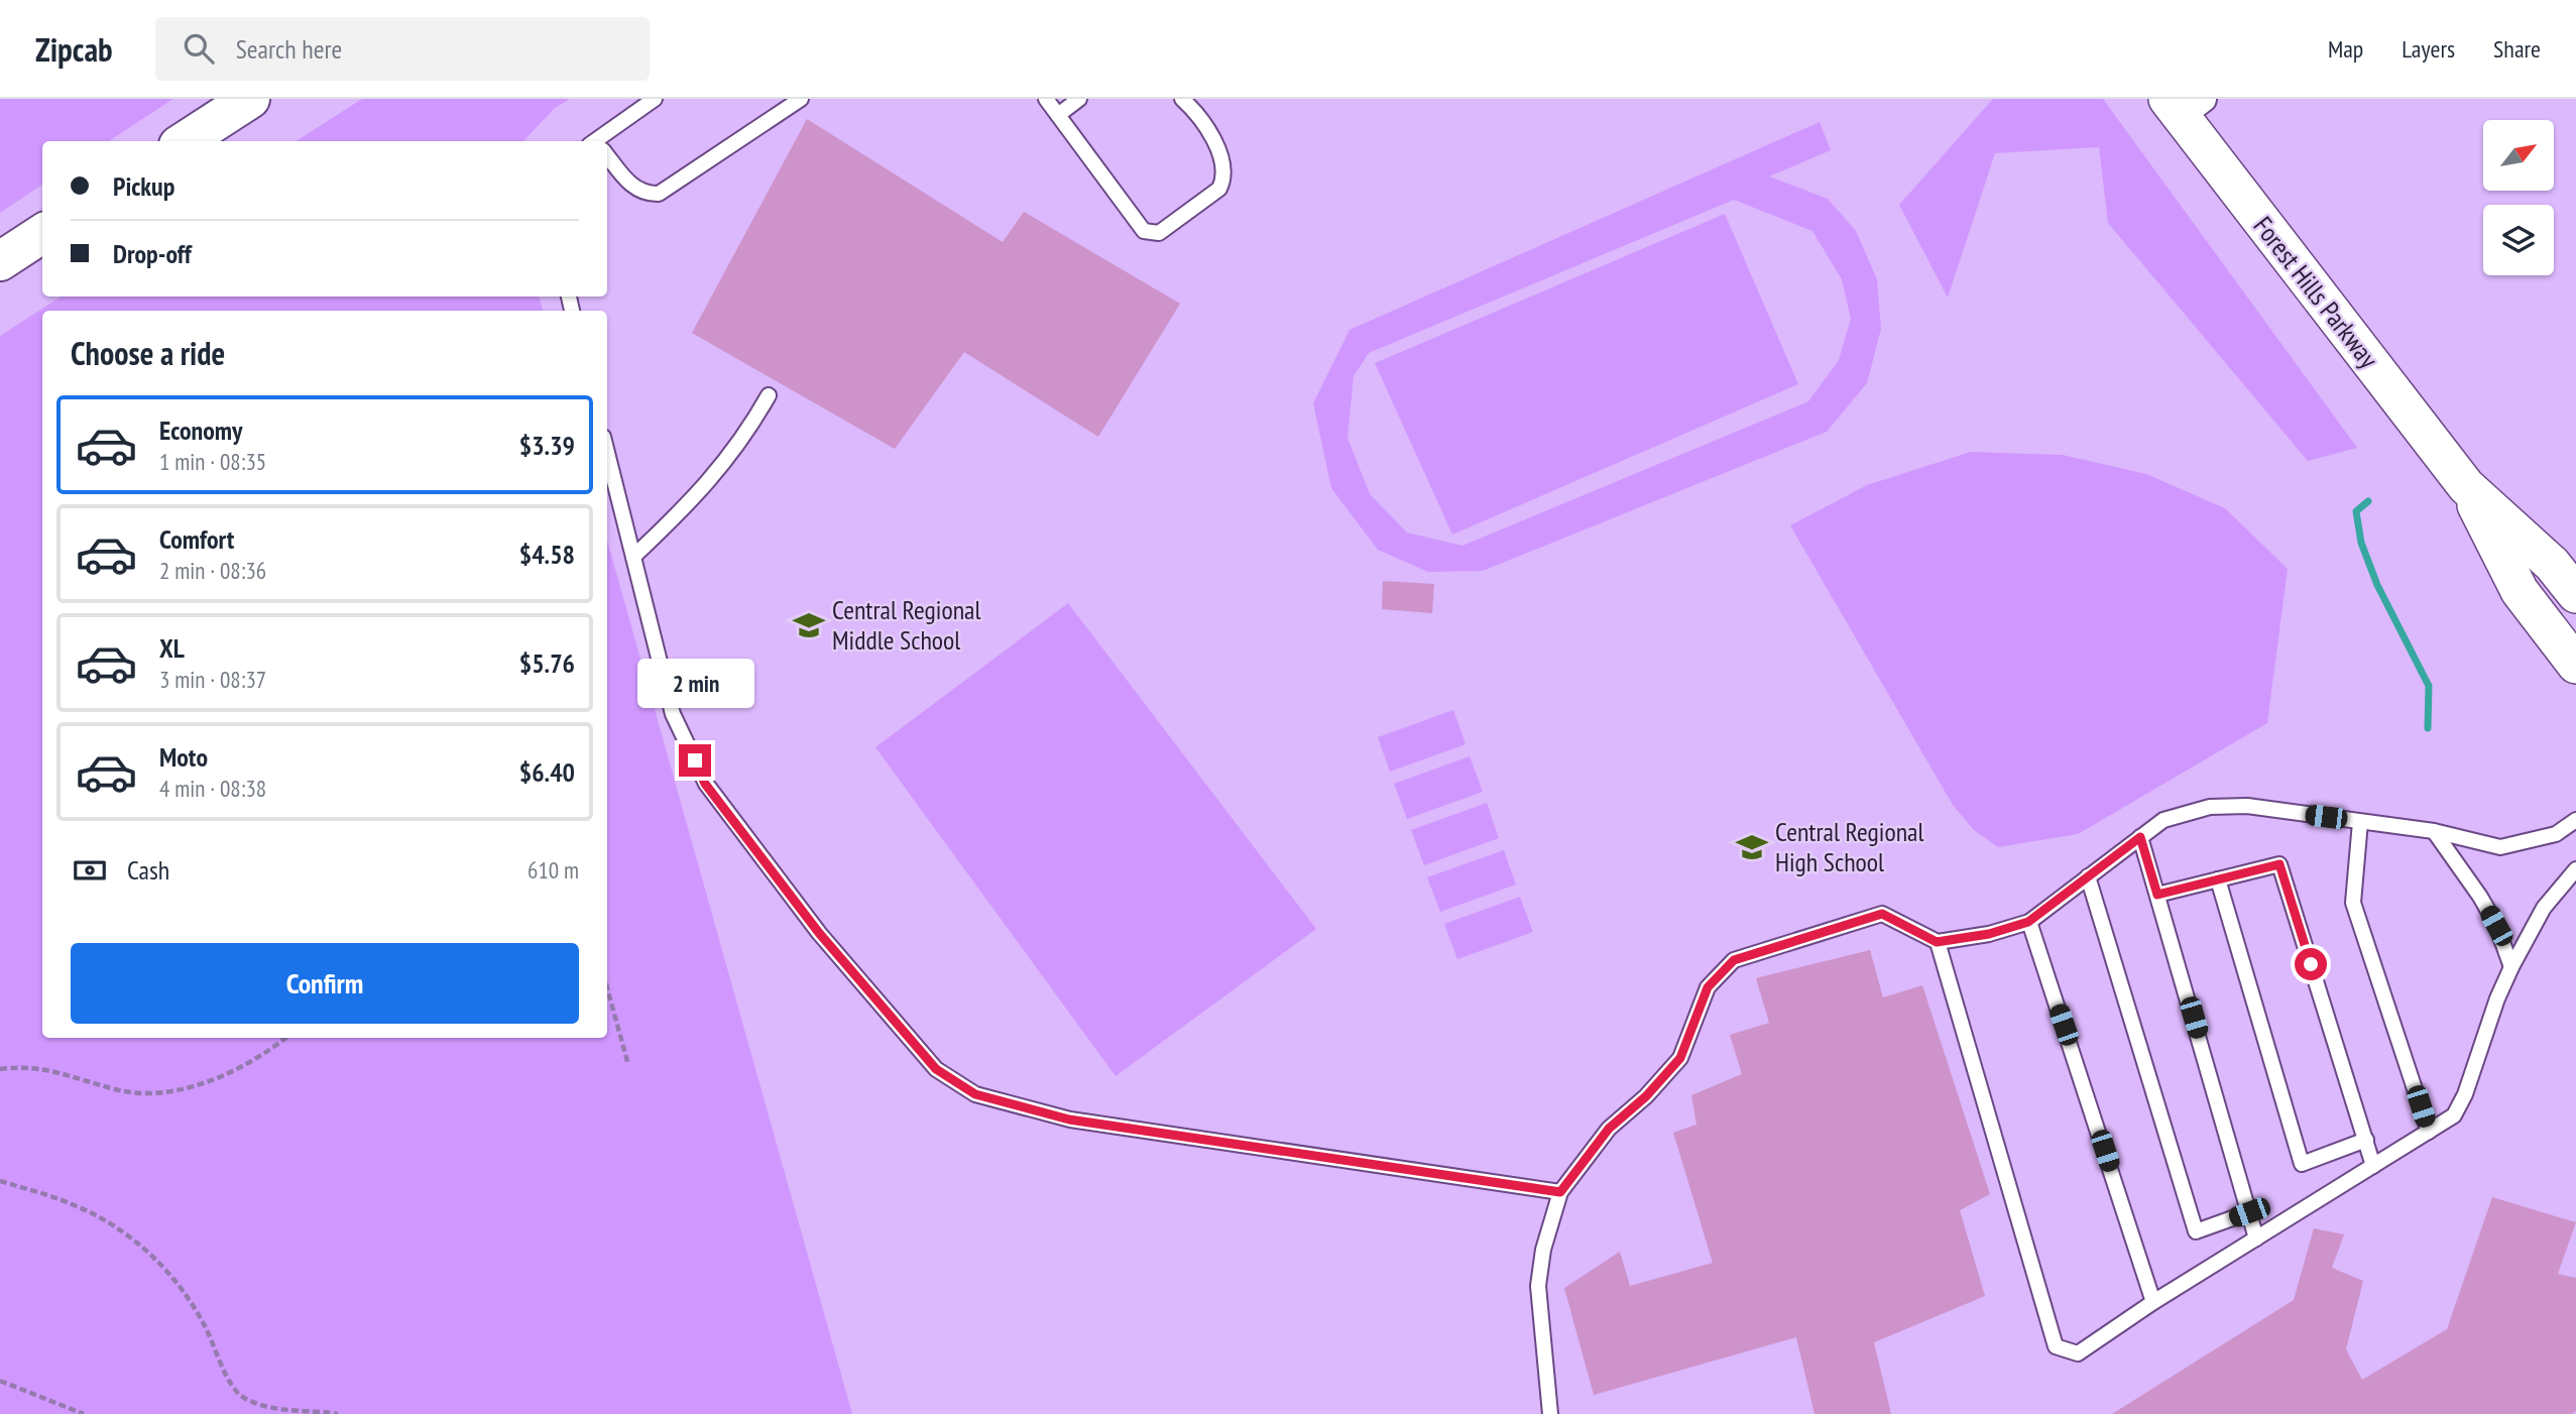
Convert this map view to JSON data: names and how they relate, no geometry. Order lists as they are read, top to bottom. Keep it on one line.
{"streets":{"main road":["Forest Hills Parkway"]},"places":{"school or university":["Central Regional Middle School","Central Regional High School"]},"north":"top right","page":{"header":"Zipcab","search":"Search here","nav":["Map","Layers","Share"],"banner":["Pickup","Drop-off"],"heading":"Choose a ride","list":[{"name":"Economy","note":"1 min · 08:35","value":"$3.39"},{"name":"Comfort","note":"2 min · 08:36","value":"$4.58"},{"name":"XL","note":"3 min · 08:37","value":"$5.76"},{"name":"Moto","note":"4 min · 08:38","value":"$6.40"}],"bubble":"2 min","pay":["Cash","610 m"],"buttons":"Confirm"}}
